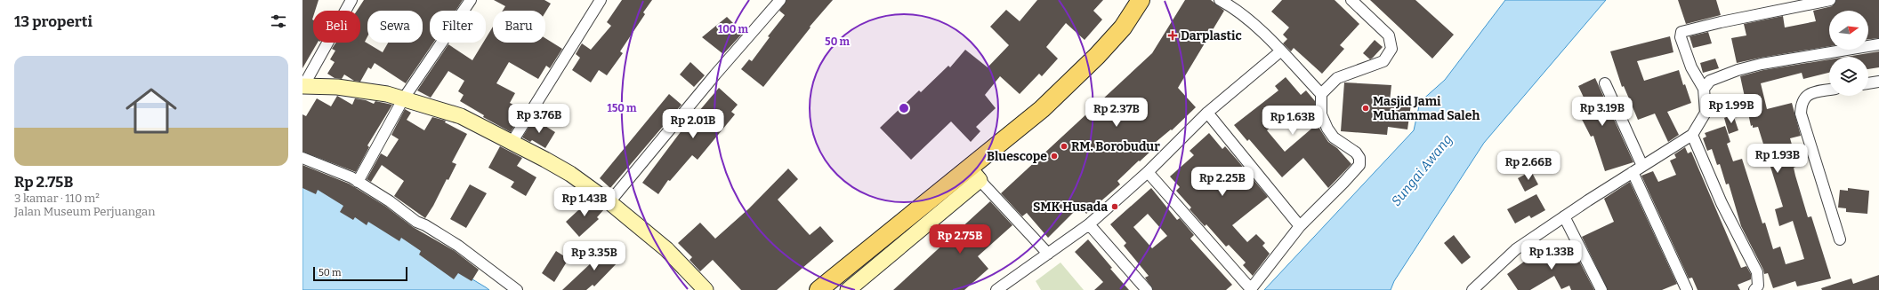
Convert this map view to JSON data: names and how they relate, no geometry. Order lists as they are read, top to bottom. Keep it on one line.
{"water":["Sungai Awang"],"places":{"health":["Darplastic"],"other":["Masjid Jami Muhammad Saleh","RM. Borobudur","Bluescope","SMK Husada"]},"scale_bar":"50 m","north":"right","page":{"heading":"13 properti","chip":["Beli","Sewa","Filter","Baru"],"list":[{"name":"Rp 2.75B","note":"3 kamar · 110 m² · Jalan Museum Perjuangan"}],"price":["Rp 1.99B","Rp 3.19B","Rp 2.37B","Rp 3.76B","Rp 1.63B","Rp 2.01B","Rp 1.93B","Rp 2.66B","Rp 2.25B","Rp 1.43B","Rp 2.75B","Rp 1.33B","Rp 3.35B"],"scale":"50 m"},"rings":["100 m","50 m","150 m"]}
